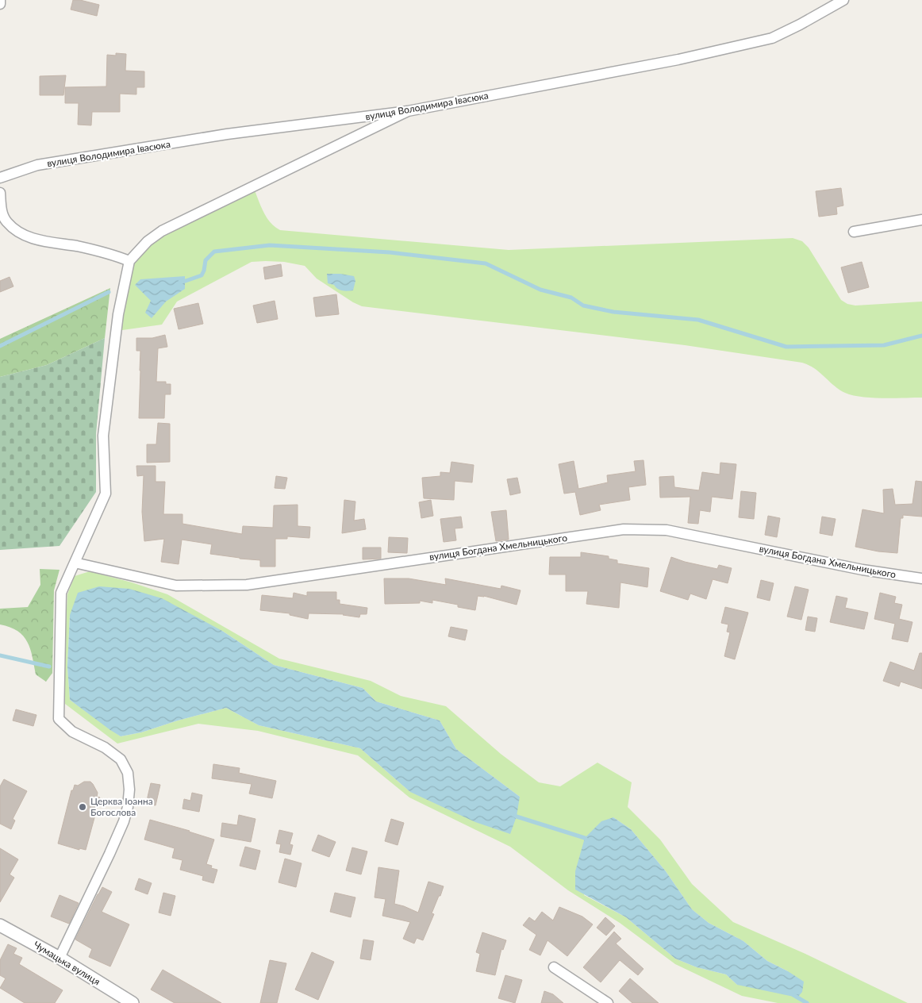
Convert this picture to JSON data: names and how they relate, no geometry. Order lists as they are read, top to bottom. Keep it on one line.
{"streets":{"street":["вулиця Володимира Івасюка","вулиця Богдана Хмельницького","Чумацька вулиця"]},"places":["Церква Іоанна Богослова"]}
